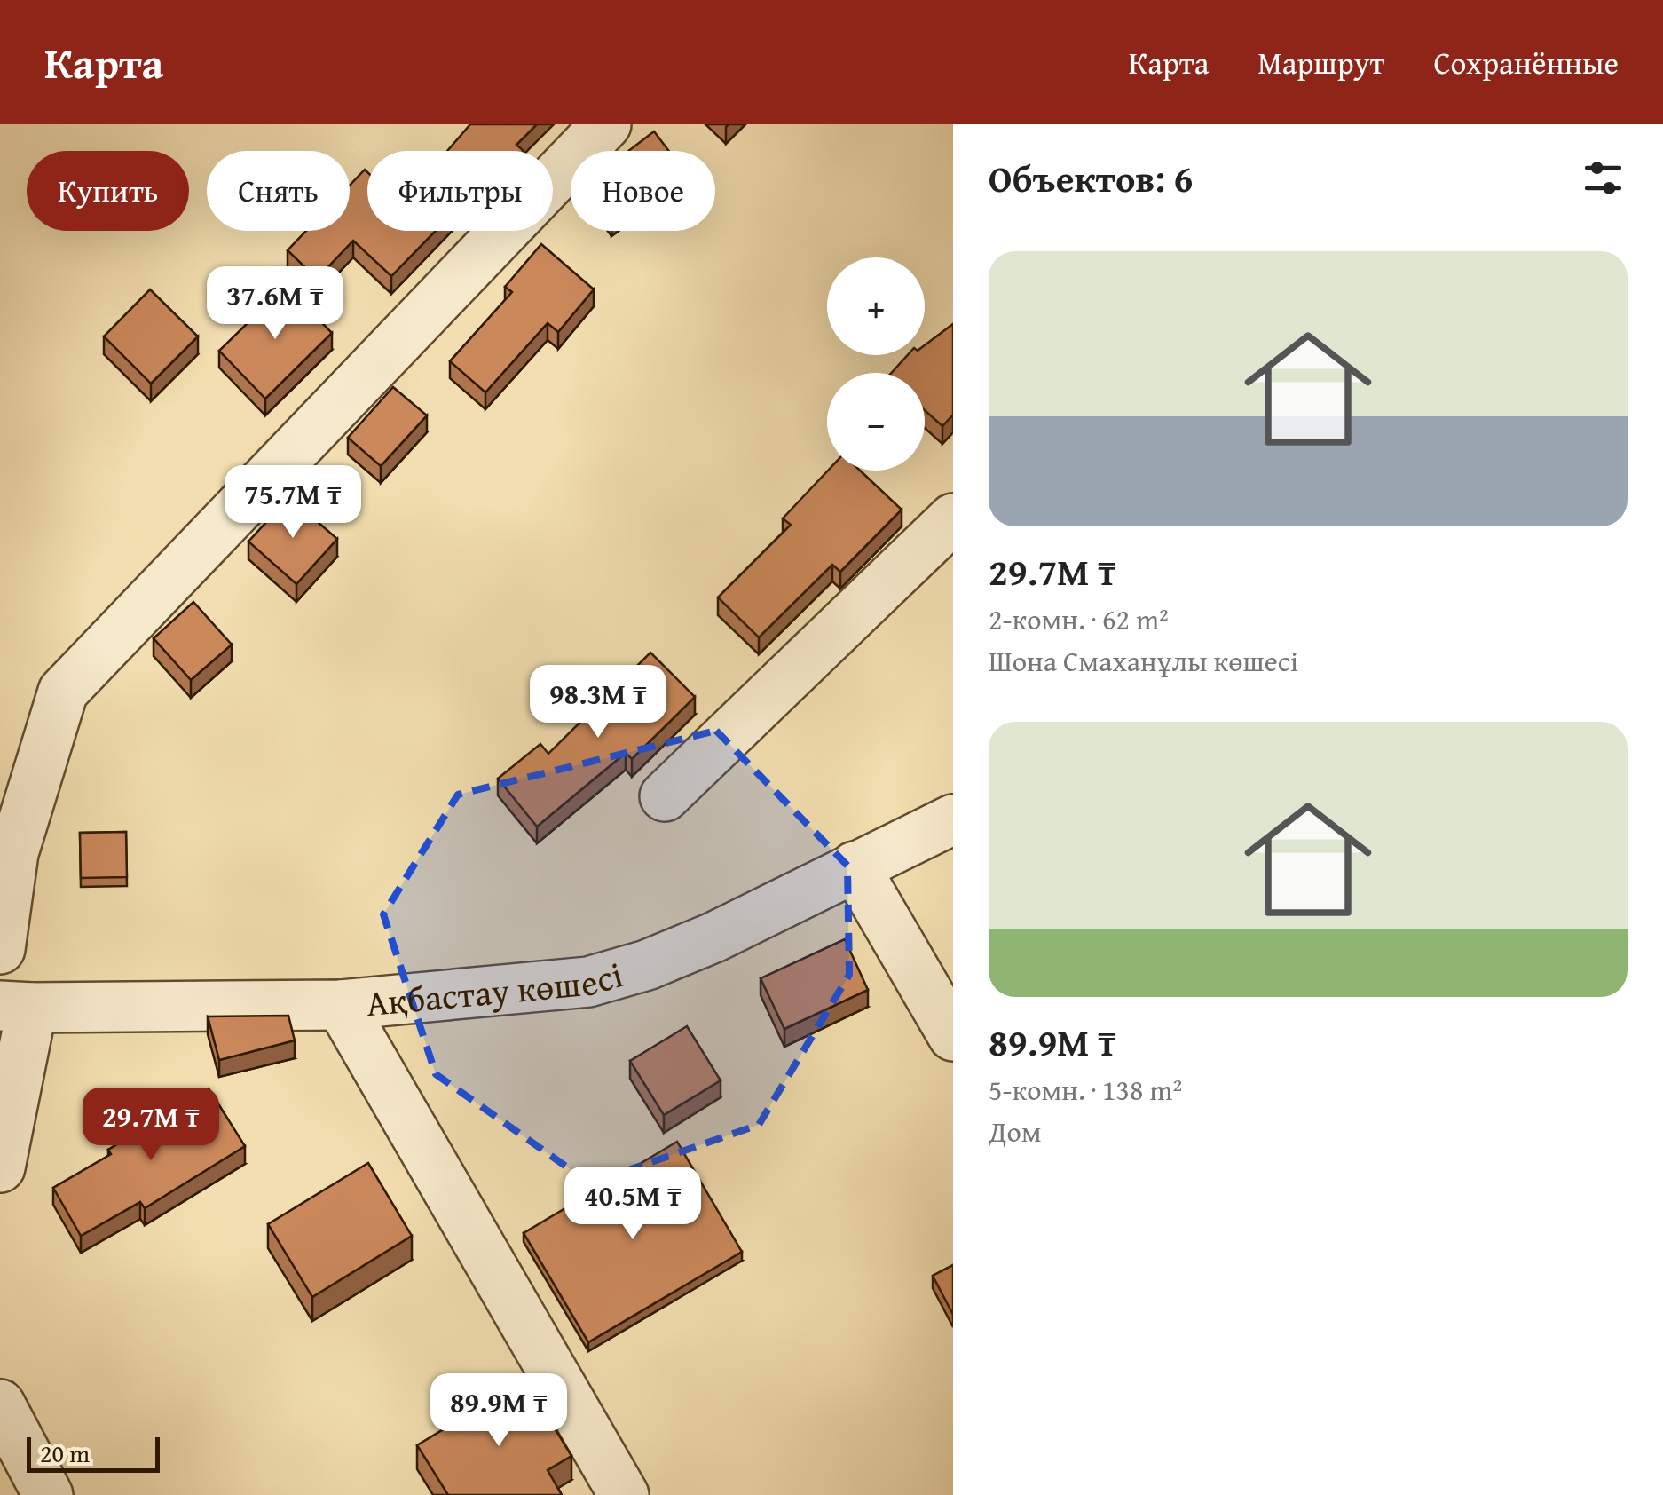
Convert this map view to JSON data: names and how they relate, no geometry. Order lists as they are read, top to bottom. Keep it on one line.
{"streets":{"street":["Ақбастау көшесі"]},"scale_bar":"20 m","page":{"header":"Карта","nav":["Карта","Маршрут","Сохранённые"],"heading":"Объектов: 6","chip":["Купить","Снять","Фильтры","Новое"],"list":[{"name":"29.7M ₸","note":"2-комн. · 62 m² · Шона Смаханұлы көшесі"},{"name":"89.9M ₸","note":"5-комн. · 138 m² · Дом"}],"map_buttons":["+","−"],"price":["37.6M ₸","75.7M ₸","98.3M ₸","29.7M ₸","40.5M ₸","89.9M ₸"],"scale":"20 m"}}
